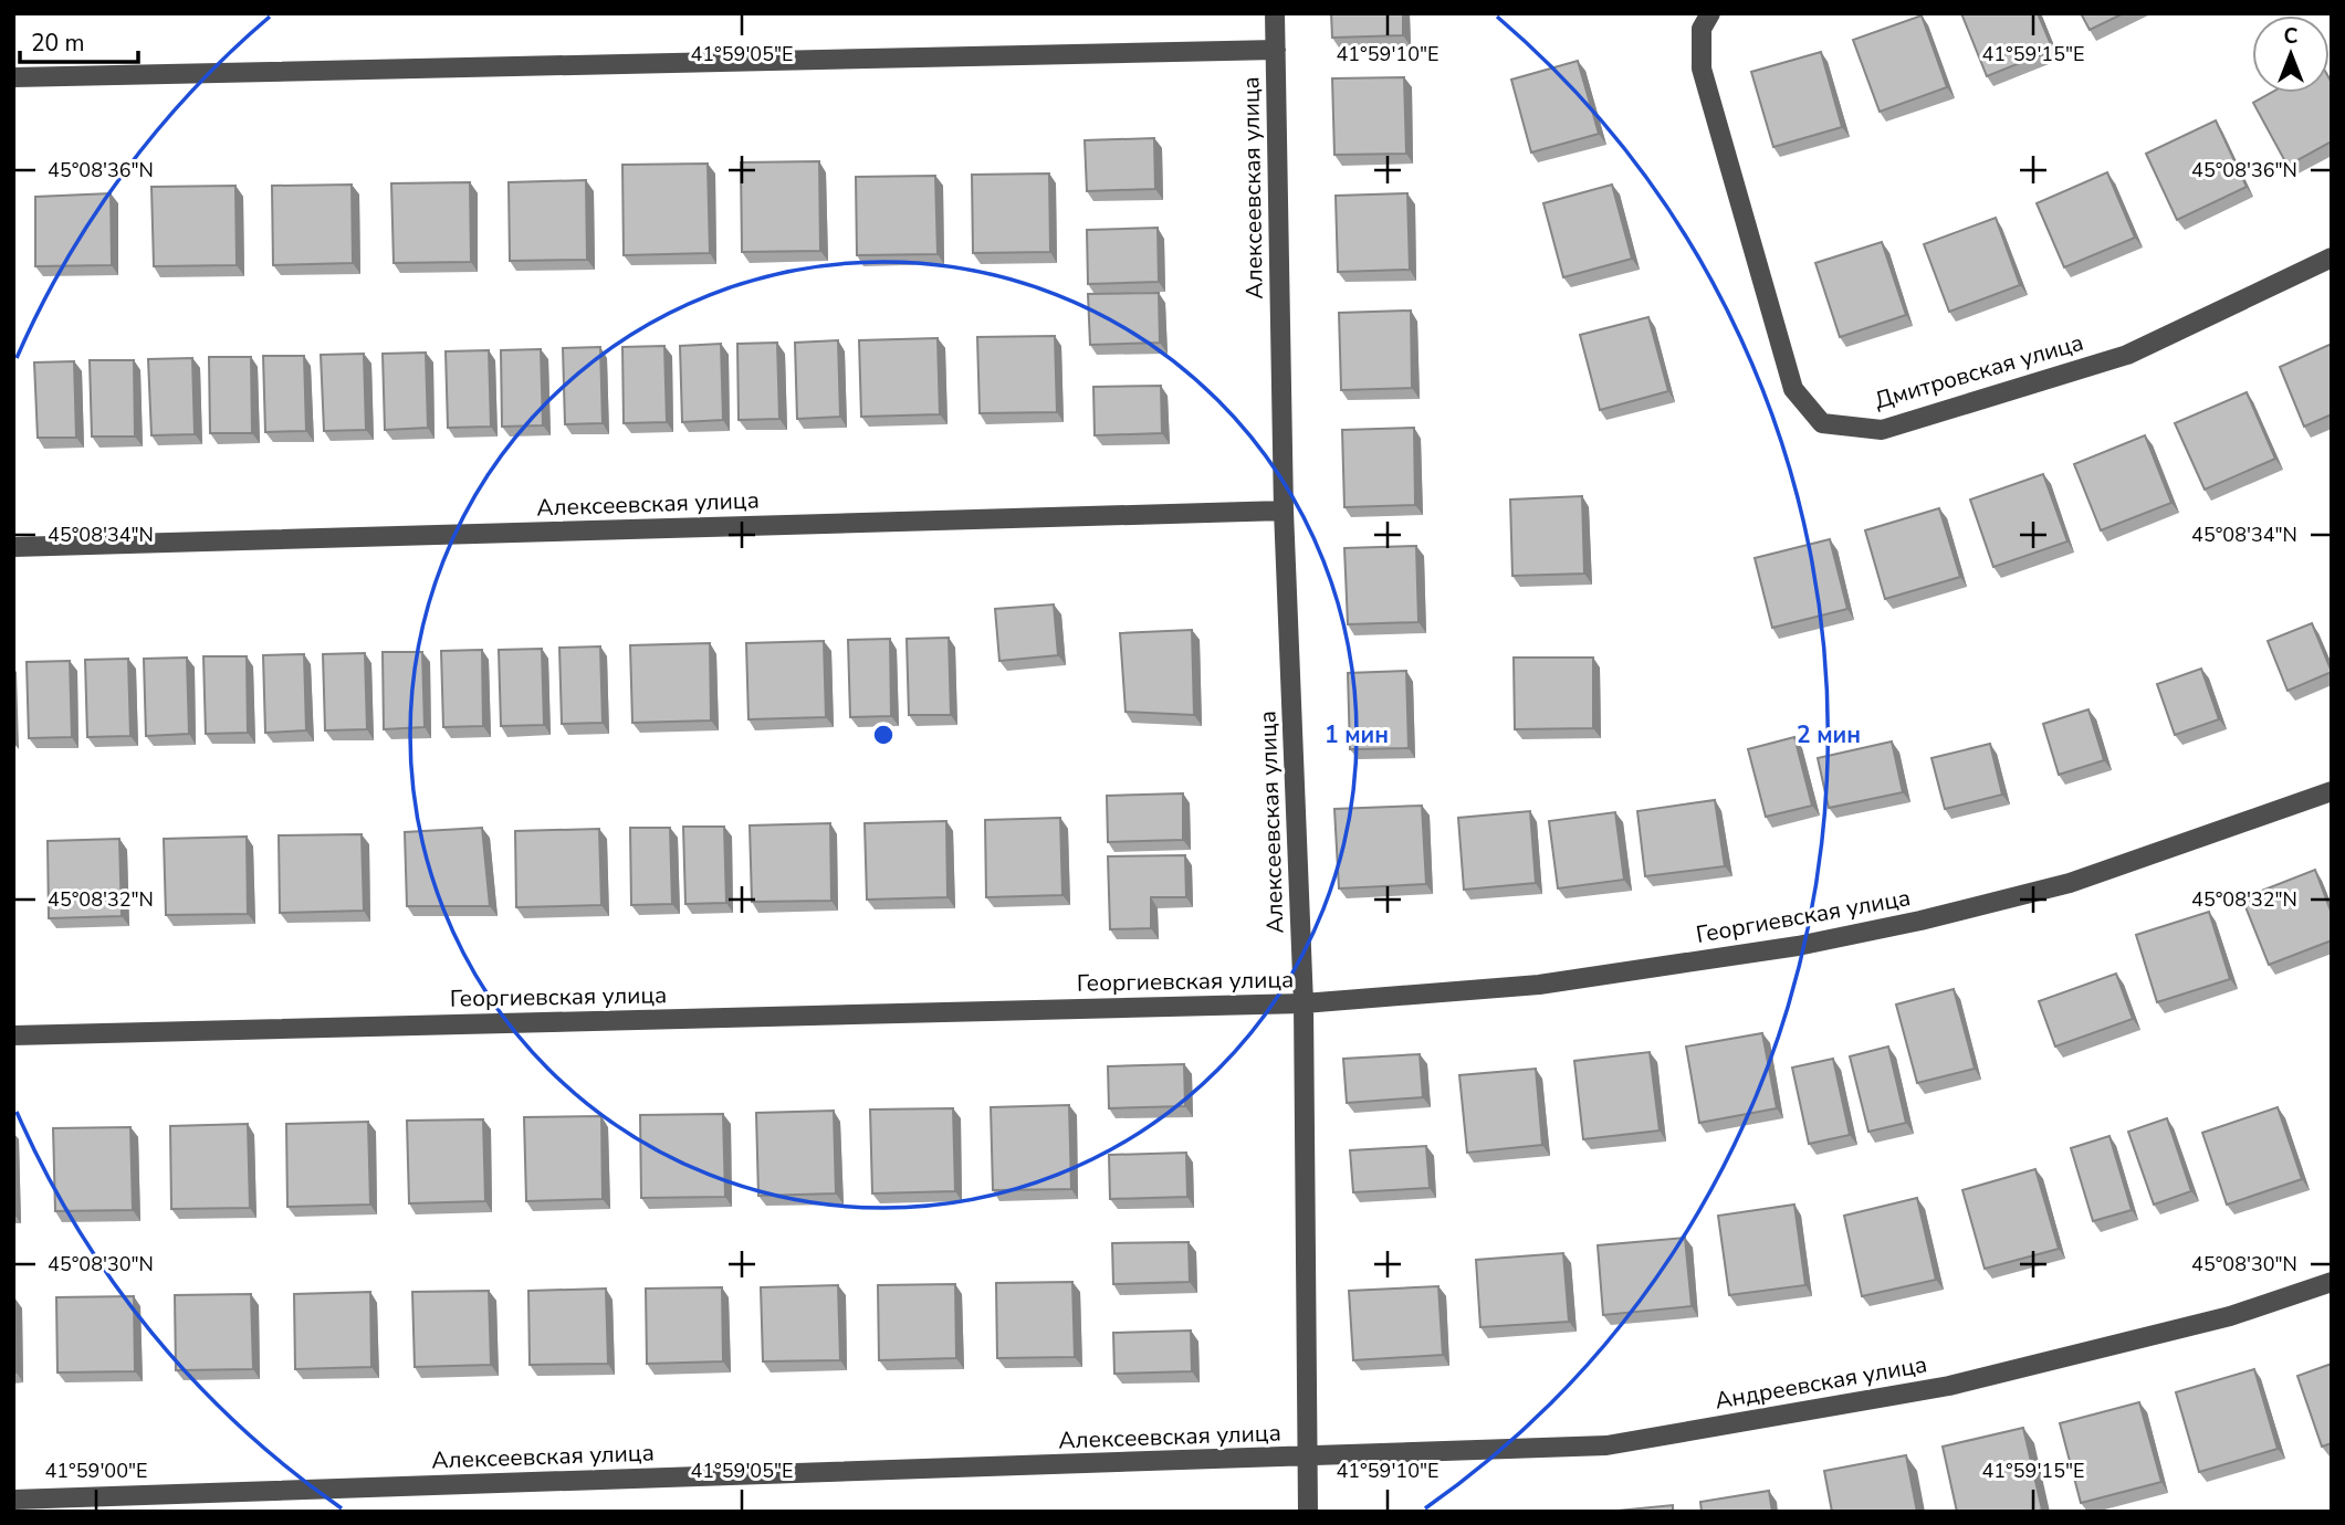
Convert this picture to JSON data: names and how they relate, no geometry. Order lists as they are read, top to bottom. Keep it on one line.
{"streets":{"street":["Алексеевская улица","Дмитровская улица","Георгиевская улица","Андреевская улица"]},"crossings":[["Алексеевская улица","Георгиевская улица"],["Алексеевская улица","Андреевская улица"]],"scale_bar":"20 m","north":"top","coordinates":["41°59'05\"E","41°59'10\"E","41°59'15\"E","45°08'36\"N","45°08'34\"N","45°08'32\"N","45°08'30\"N","41°59'00\"E"],"rings":["1 мин","2 мин"]}
